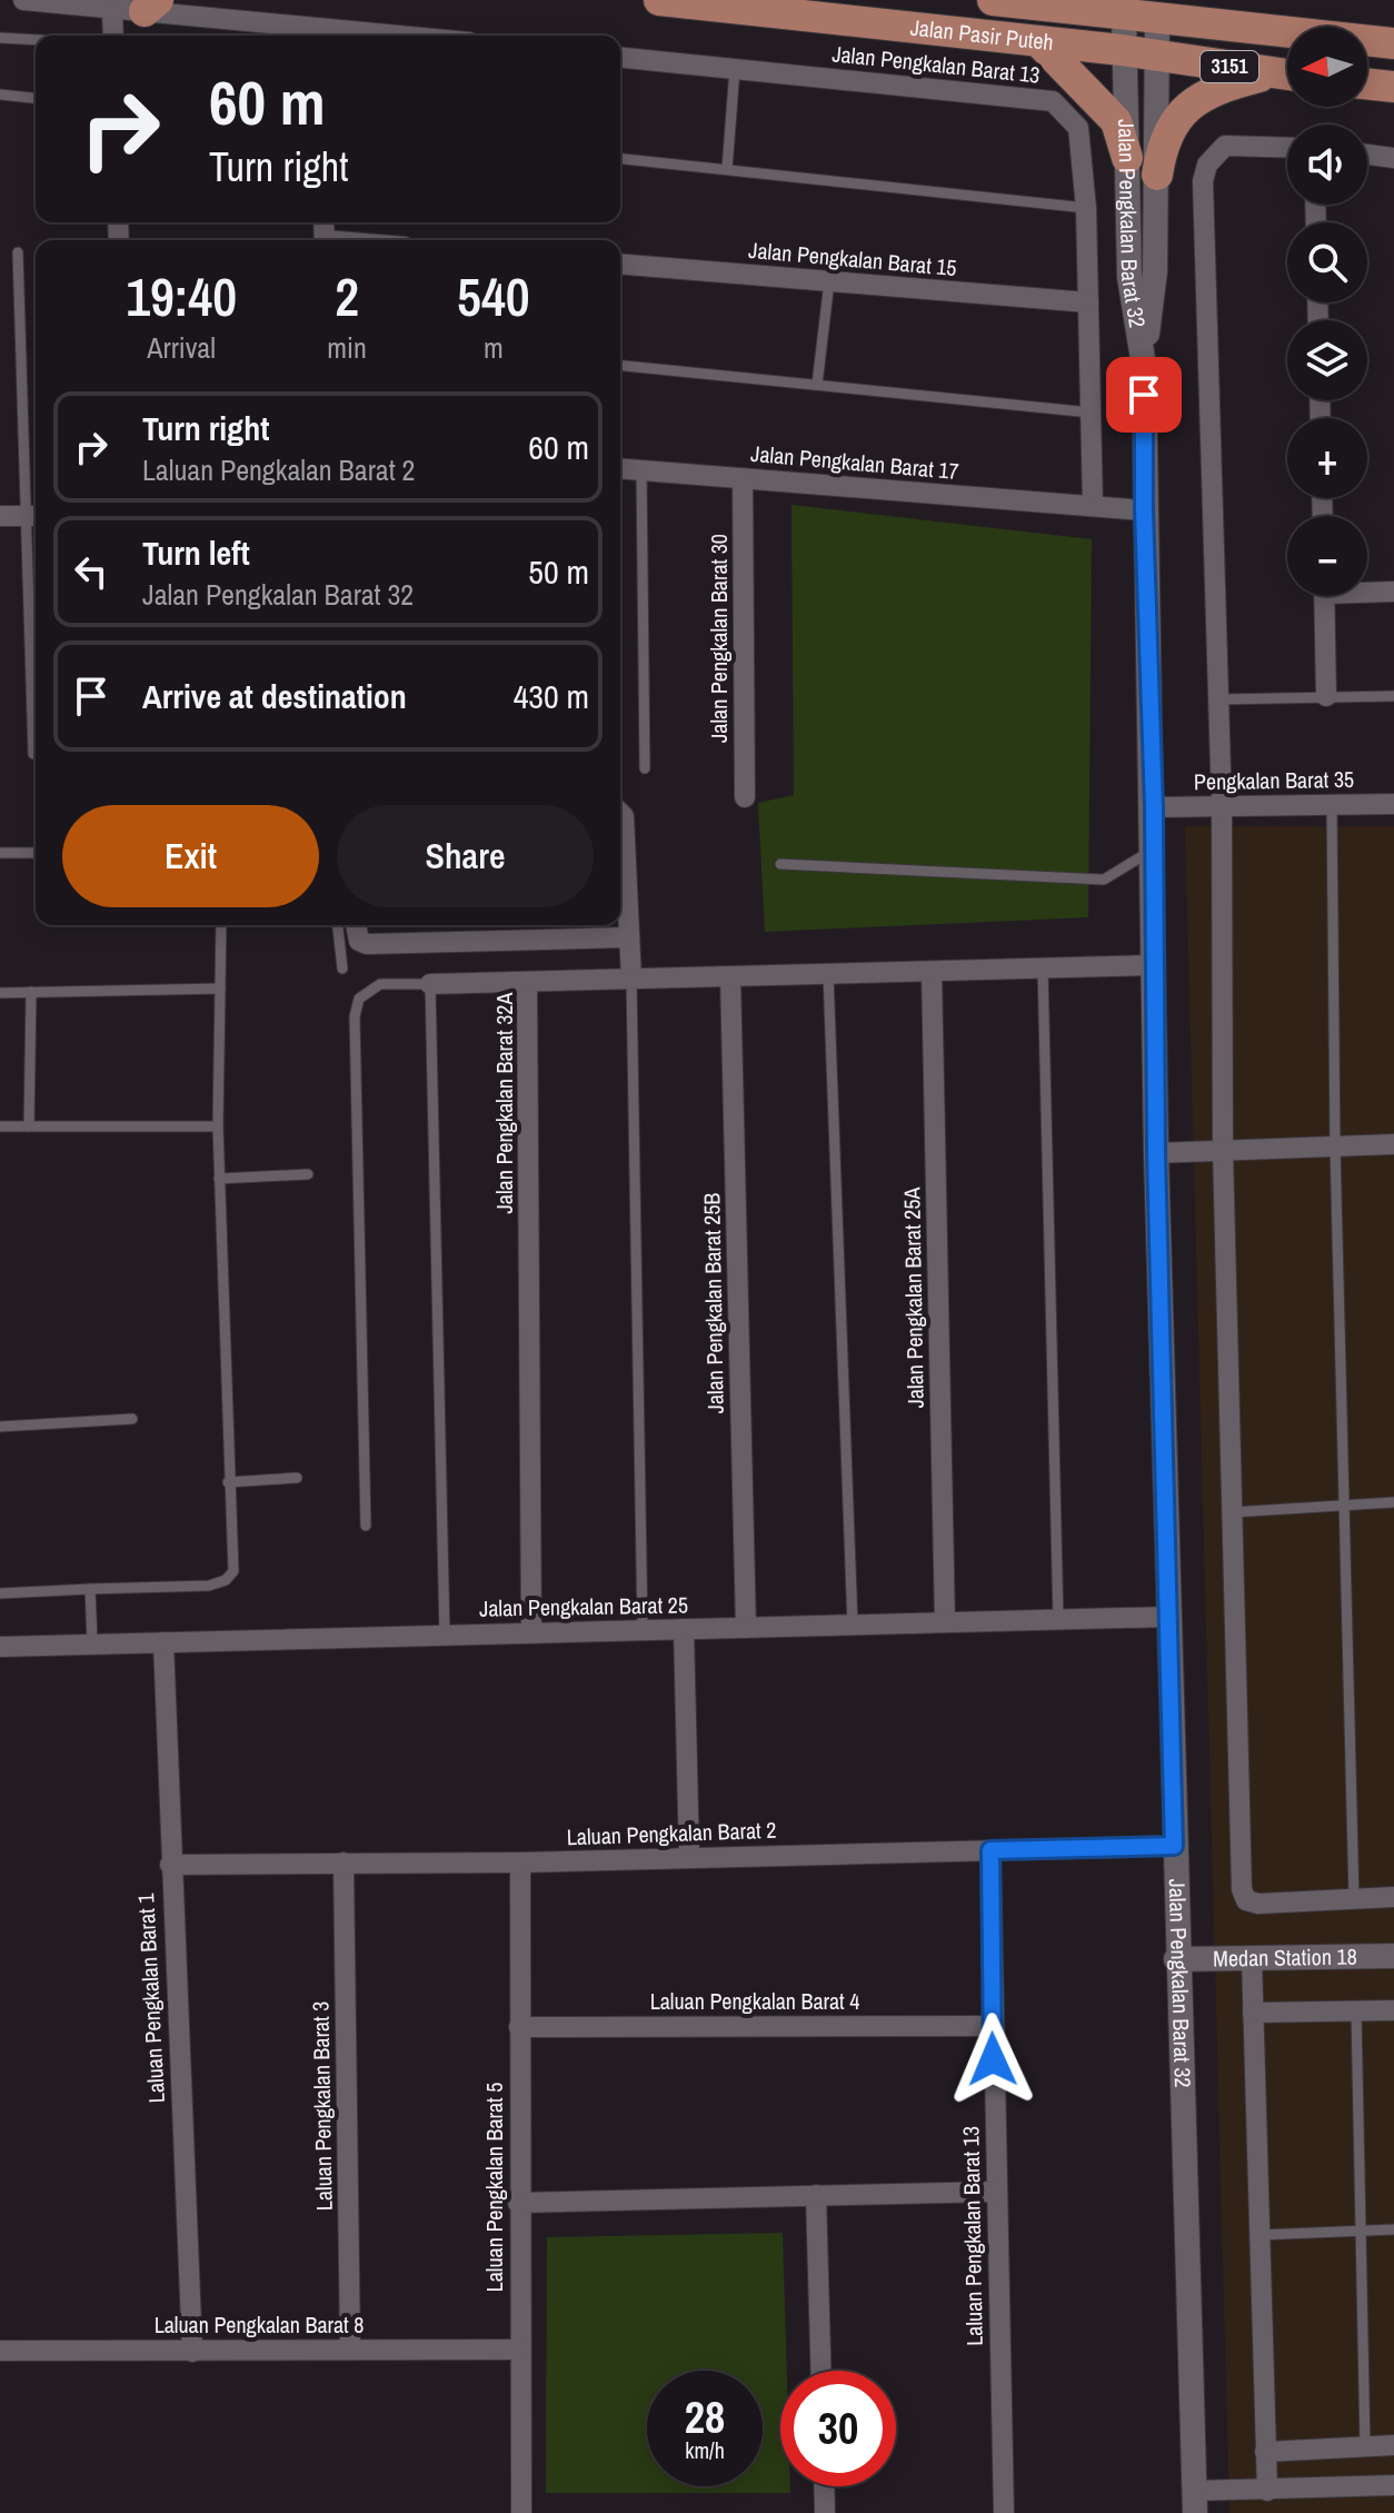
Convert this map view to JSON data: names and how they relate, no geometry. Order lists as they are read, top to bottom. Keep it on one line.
{"streets":{"main road":["Jalan Pasir Puteh","3151"],"street":["Jalan Pengkalan Barat 13","Jalan Pengkalan Barat 32","Jalan Pengkalan Barat 15","Jalan Pengkalan Barat 17","Jalan Pengkalan Barat 30","Pengkalan Barat 35","Jalan Pengkalan Barat 32A","Jalan Pengkalan Barat 25A","Jalan Pengkalan Barat 25B","Jalan Pengkalan Barat 25","Laluan Pengkalan Barat 2","Medan Station 18","Laluan Pengkalan Barat 1","Laluan Pengkalan Barat 4","Laluan Pengkalan Barat 3","Laluan Pengkalan Barat 5","Laluan Pengkalan Barat 13","Laluan Pengkalan Barat 8"]},"crossings":[["Jalan Pasir Puteh","Jalan Pengkalan Barat 32"],["Jalan Pengkalan Barat 13","Jalan Pengkalan Barat 15"],["Jalan Pengkalan Barat 13","Jalan Pengkalan Barat 17"],["Jalan Pengkalan Barat 32","Jalan Pengkalan Barat 17"],["Jalan Pengkalan Barat 32","Pengkalan Barat 35"],["Jalan Pengkalan Barat 32","Jalan Pengkalan Barat 32A"],["Jalan Pengkalan Barat 32","Jalan Pengkalan Barat 25"],["Jalan Pengkalan Barat 32","Laluan Pengkalan Barat 2"],["Jalan Pengkalan Barat 32","Medan Station 18"],["Jalan Pengkalan Barat 17","Jalan Pengkalan Barat 30"],["Jalan Pengkalan Barat 32A","Jalan Pengkalan Barat 25A"],["Jalan Pengkalan Barat 32A","Jalan Pengkalan Barat 25B"],["Jalan Pengkalan Barat 32A","Jalan Pengkalan Barat 25"],["Jalan Pengkalan Barat 25A","Jalan Pengkalan Barat 25"],["Jalan Pengkalan Barat 25B","Jalan Pengkalan Barat 25"],["Jalan Pengkalan Barat 25","Laluan Pengkalan Barat 1"],["Laluan Pengkalan Barat 2","Laluan Pengkalan Barat 1"],["Laluan Pengkalan Barat 2","Laluan Pengkalan Barat 3"],["Laluan Pengkalan Barat 2","Laluan Pengkalan Barat 5"],["Laluan Pengkalan Barat 2","Laluan Pengkalan Barat 13"],["Laluan Pengkalan Barat 1","Laluan Pengkalan Barat 8"],["Laluan Pengkalan Barat 4","Laluan Pengkalan Barat 5"],["Laluan Pengkalan Barat 4","Laluan Pengkalan Barat 13"],["Laluan Pengkalan Barat 3","Laluan Pengkalan Barat 8"],["Laluan Pengkalan Barat 5","Laluan Pengkalan Barat 8"]],"north":"left","page":{"map_buttons":["+","−"],"turn":["60 m","Turn right"],"eta":["19:40","Arrival","2","min","540","m"],"list":[{"name":"Turn right","note":"Laluan Pengkalan Barat 2","value":"60 m"},{"name":"Turn left","note":"Jalan Pengkalan Barat 32","value":"50 m"},{"name":"Arrive at destination","value":"430 m"}],"buttons":["Exit","Share"],"speed":"28 km/h","limit":"30"}}
